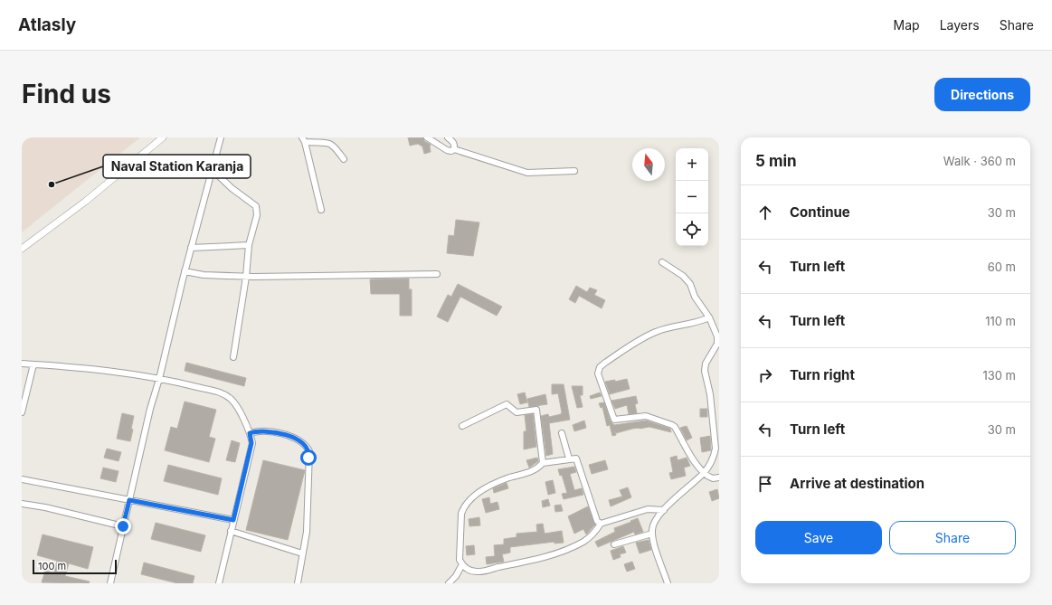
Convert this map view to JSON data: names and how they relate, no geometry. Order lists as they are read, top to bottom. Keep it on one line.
{"places":["Naval Station Karanja"],"scale_bar":"100 m","north":"top","page":{"header":"Atlasly","nav":["Map","Layers","Share"],"buttons":["Directions",["Save","Share"]],"title":"Find us","heading":["5 min","Walk · 360 m"],"map_buttons":["+","−"],"list":[["Continue","30 m"],["Turn left","60 m"],["Turn left","110 m"],["Turn right","130 m"],["Turn left","30 m"],"Arrive at destination"],"scale":"100 m"}}
